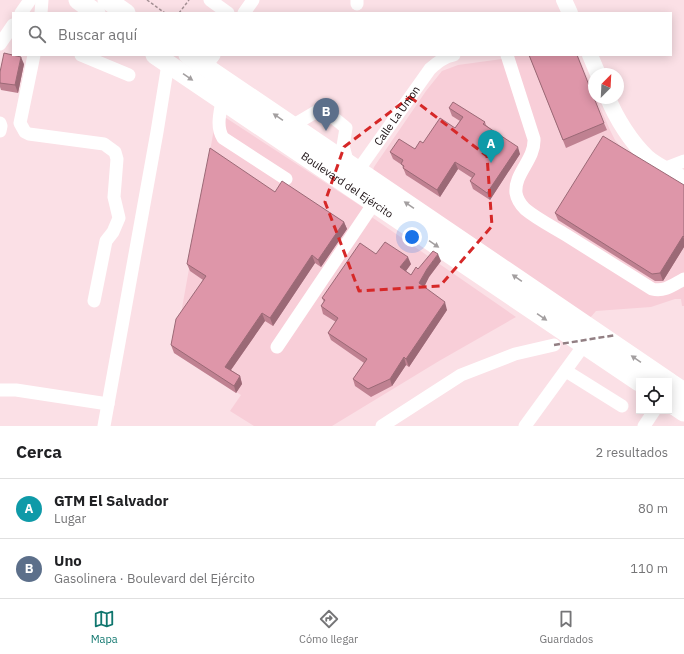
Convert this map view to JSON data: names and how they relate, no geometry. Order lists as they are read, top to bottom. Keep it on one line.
{"streets":{"highway":["Boulevard del Ejército"],"street":["Calle La Union"]},"crossings":[["Calle La Union","Boulevard del Ejército"]],"north":"top right","page":{"search":"Buscar aquí","pins":["B","A"],"heading":["Cerca","2 resultados"],"list":[{"mark":"A","name":"GTM El Salvador","note":"Lugar","value":"80 m"},{"mark":"B","name":"Uno","note":"Gasolinera · Boulevard del Ejército","value":"110 m"}],"nav":["Mapa","Cómo llegar","Guardados"]}}
